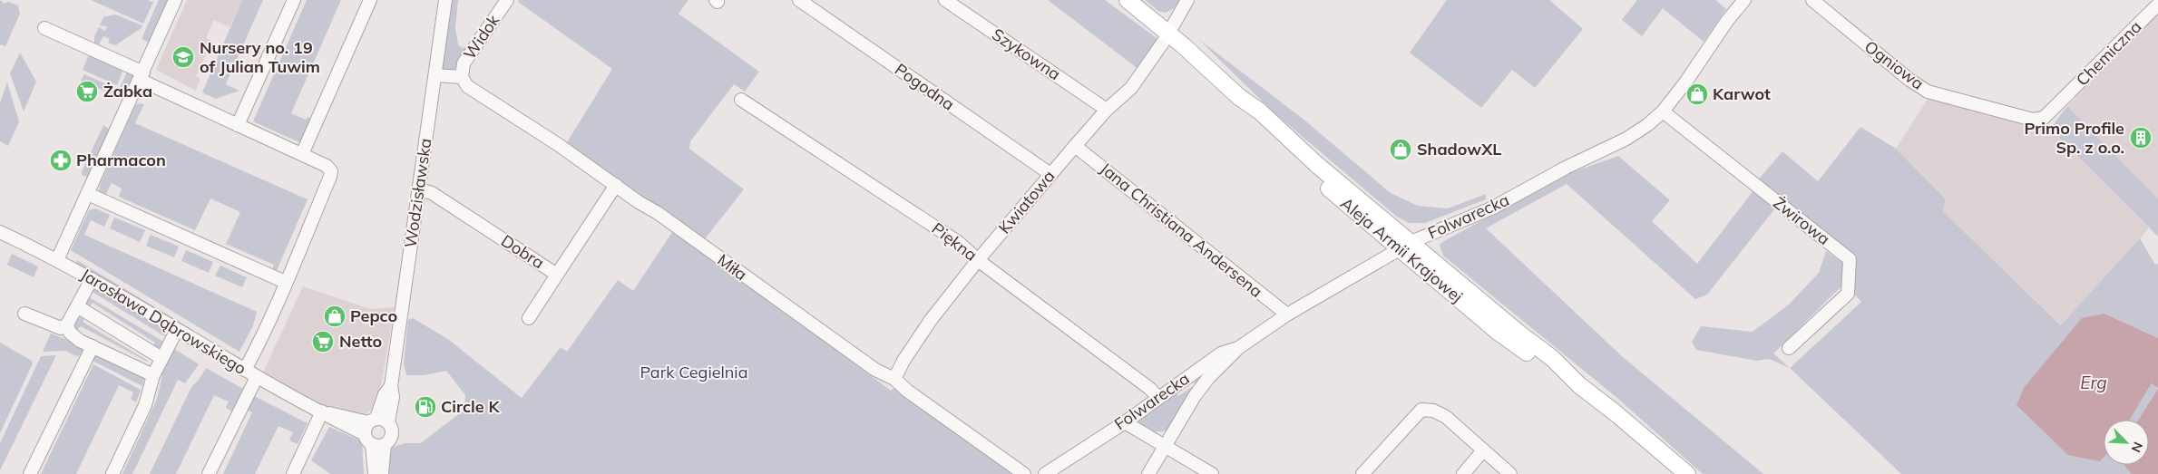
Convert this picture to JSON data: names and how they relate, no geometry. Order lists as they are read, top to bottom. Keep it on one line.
{"streets":{"main road":["Aleja Armii Krajowej"],"street":["Widok","Chemiczna","Szykowna","Ogniowa","Pogodna","Wodzisławska","Kwiatowa","Folwarecka","Żwirowa","Jana Christiana Andersena","Piękna","Dobra","Miła","Jarosława Dąbrowskiego"]},"crossings":[["Widok","Miła"],["Chemiczna","Ogniowa"],["Szykowna","Kwiatowa"],["Pogodna","Kwiatowa"],["Wodzisławska","Dobra"],["Wodzisławska","Jarosława Dąbrowskiego"],["Kwiatowa","Jana Christiana Andersena"],["Kwiatowa","Piękna"],["Kwiatowa","Aleja Armii Krajowej"],["Kwiatowa","Miła"],["Folwarecka","Żwirowa"],["Folwarecka","Jana Christiana Andersena"],["Folwarecka","Piękna"],["Folwarecka","Aleja Armii Krajowej"],["Dobra","Miła"]],"water":["Erg"],"parks":["Park Cegielnia"],"places":{"school or university":["Nursery no. 19 of Julian Tuwim"],"supermarket":["Żabka","Netto"],"shop":["Karwot","ShadowXL","Pepco"],"building":["Primo Profile Sp. z o.o."],"pharmacy":["Pharmacon"],"fuel station":["Circle K"]},"north":"bottom right"}
